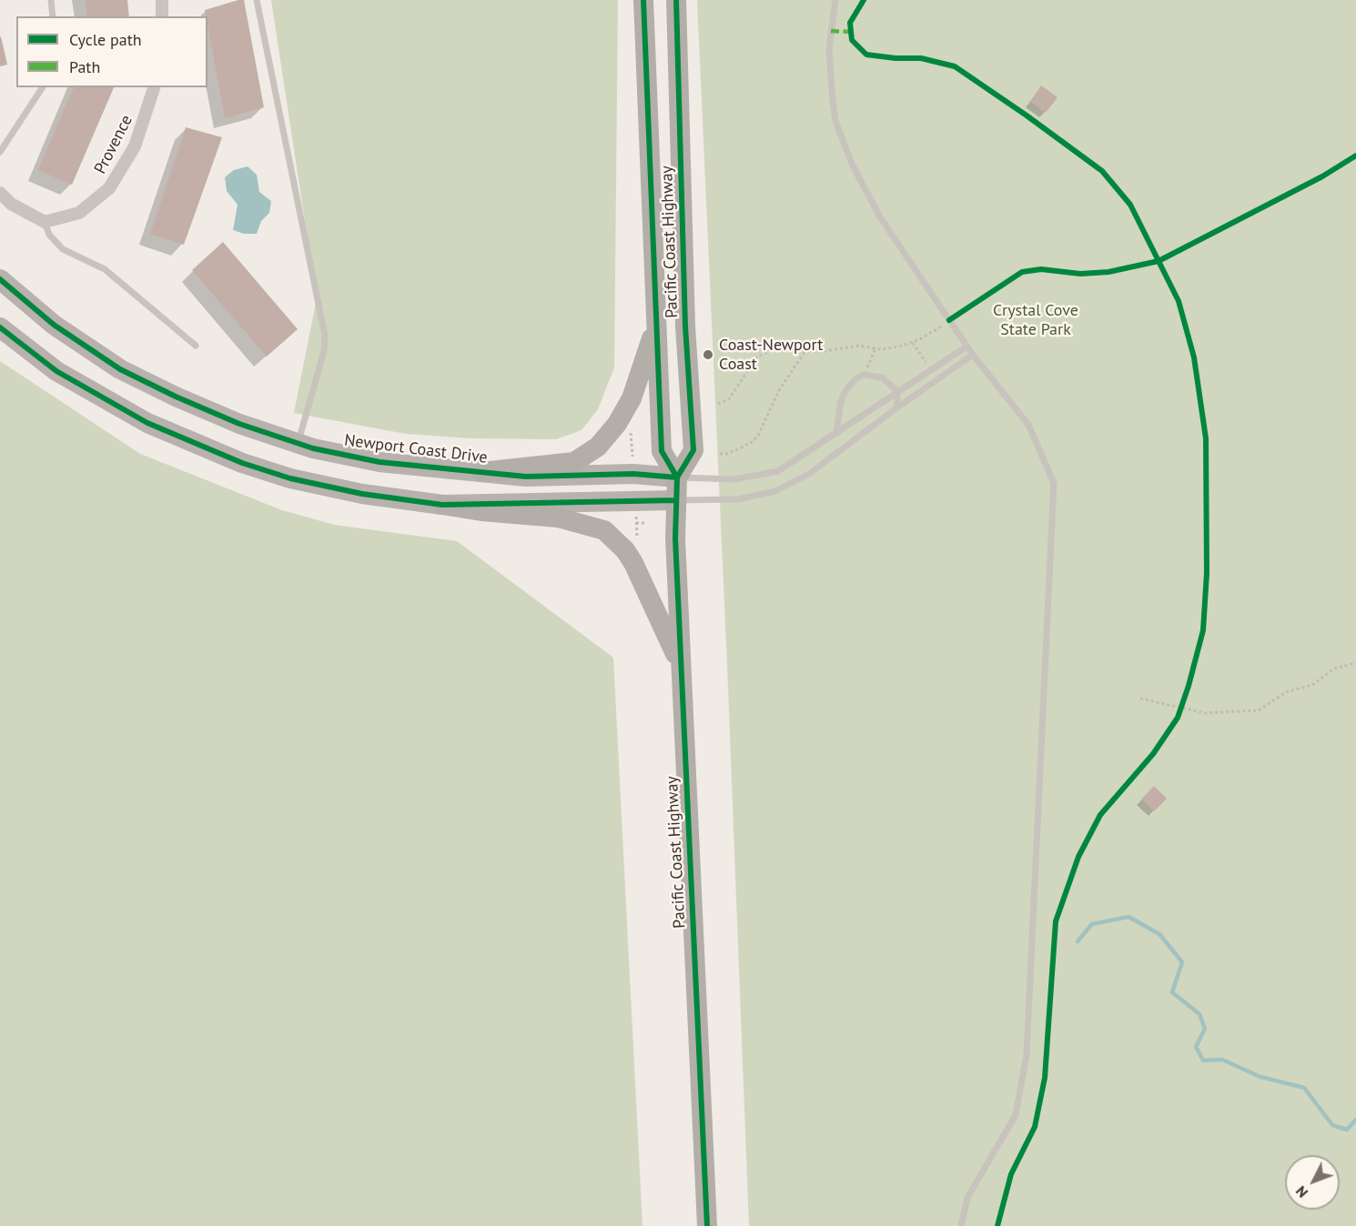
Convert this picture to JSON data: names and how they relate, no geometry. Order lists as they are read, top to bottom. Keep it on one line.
{"streets":{"highway":["Pacific Coast Highway"],"main road":["Newport Coast Drive"],"street":["Provence"]},"crossings":[["Pacific Coast Highway","Newport Coast Drive"]],"parks":["Crystal Cove State Park"],"places":["Coast-Newport Coast"],"legend":["Cycle path","Path"],"north":"bottom left"}
